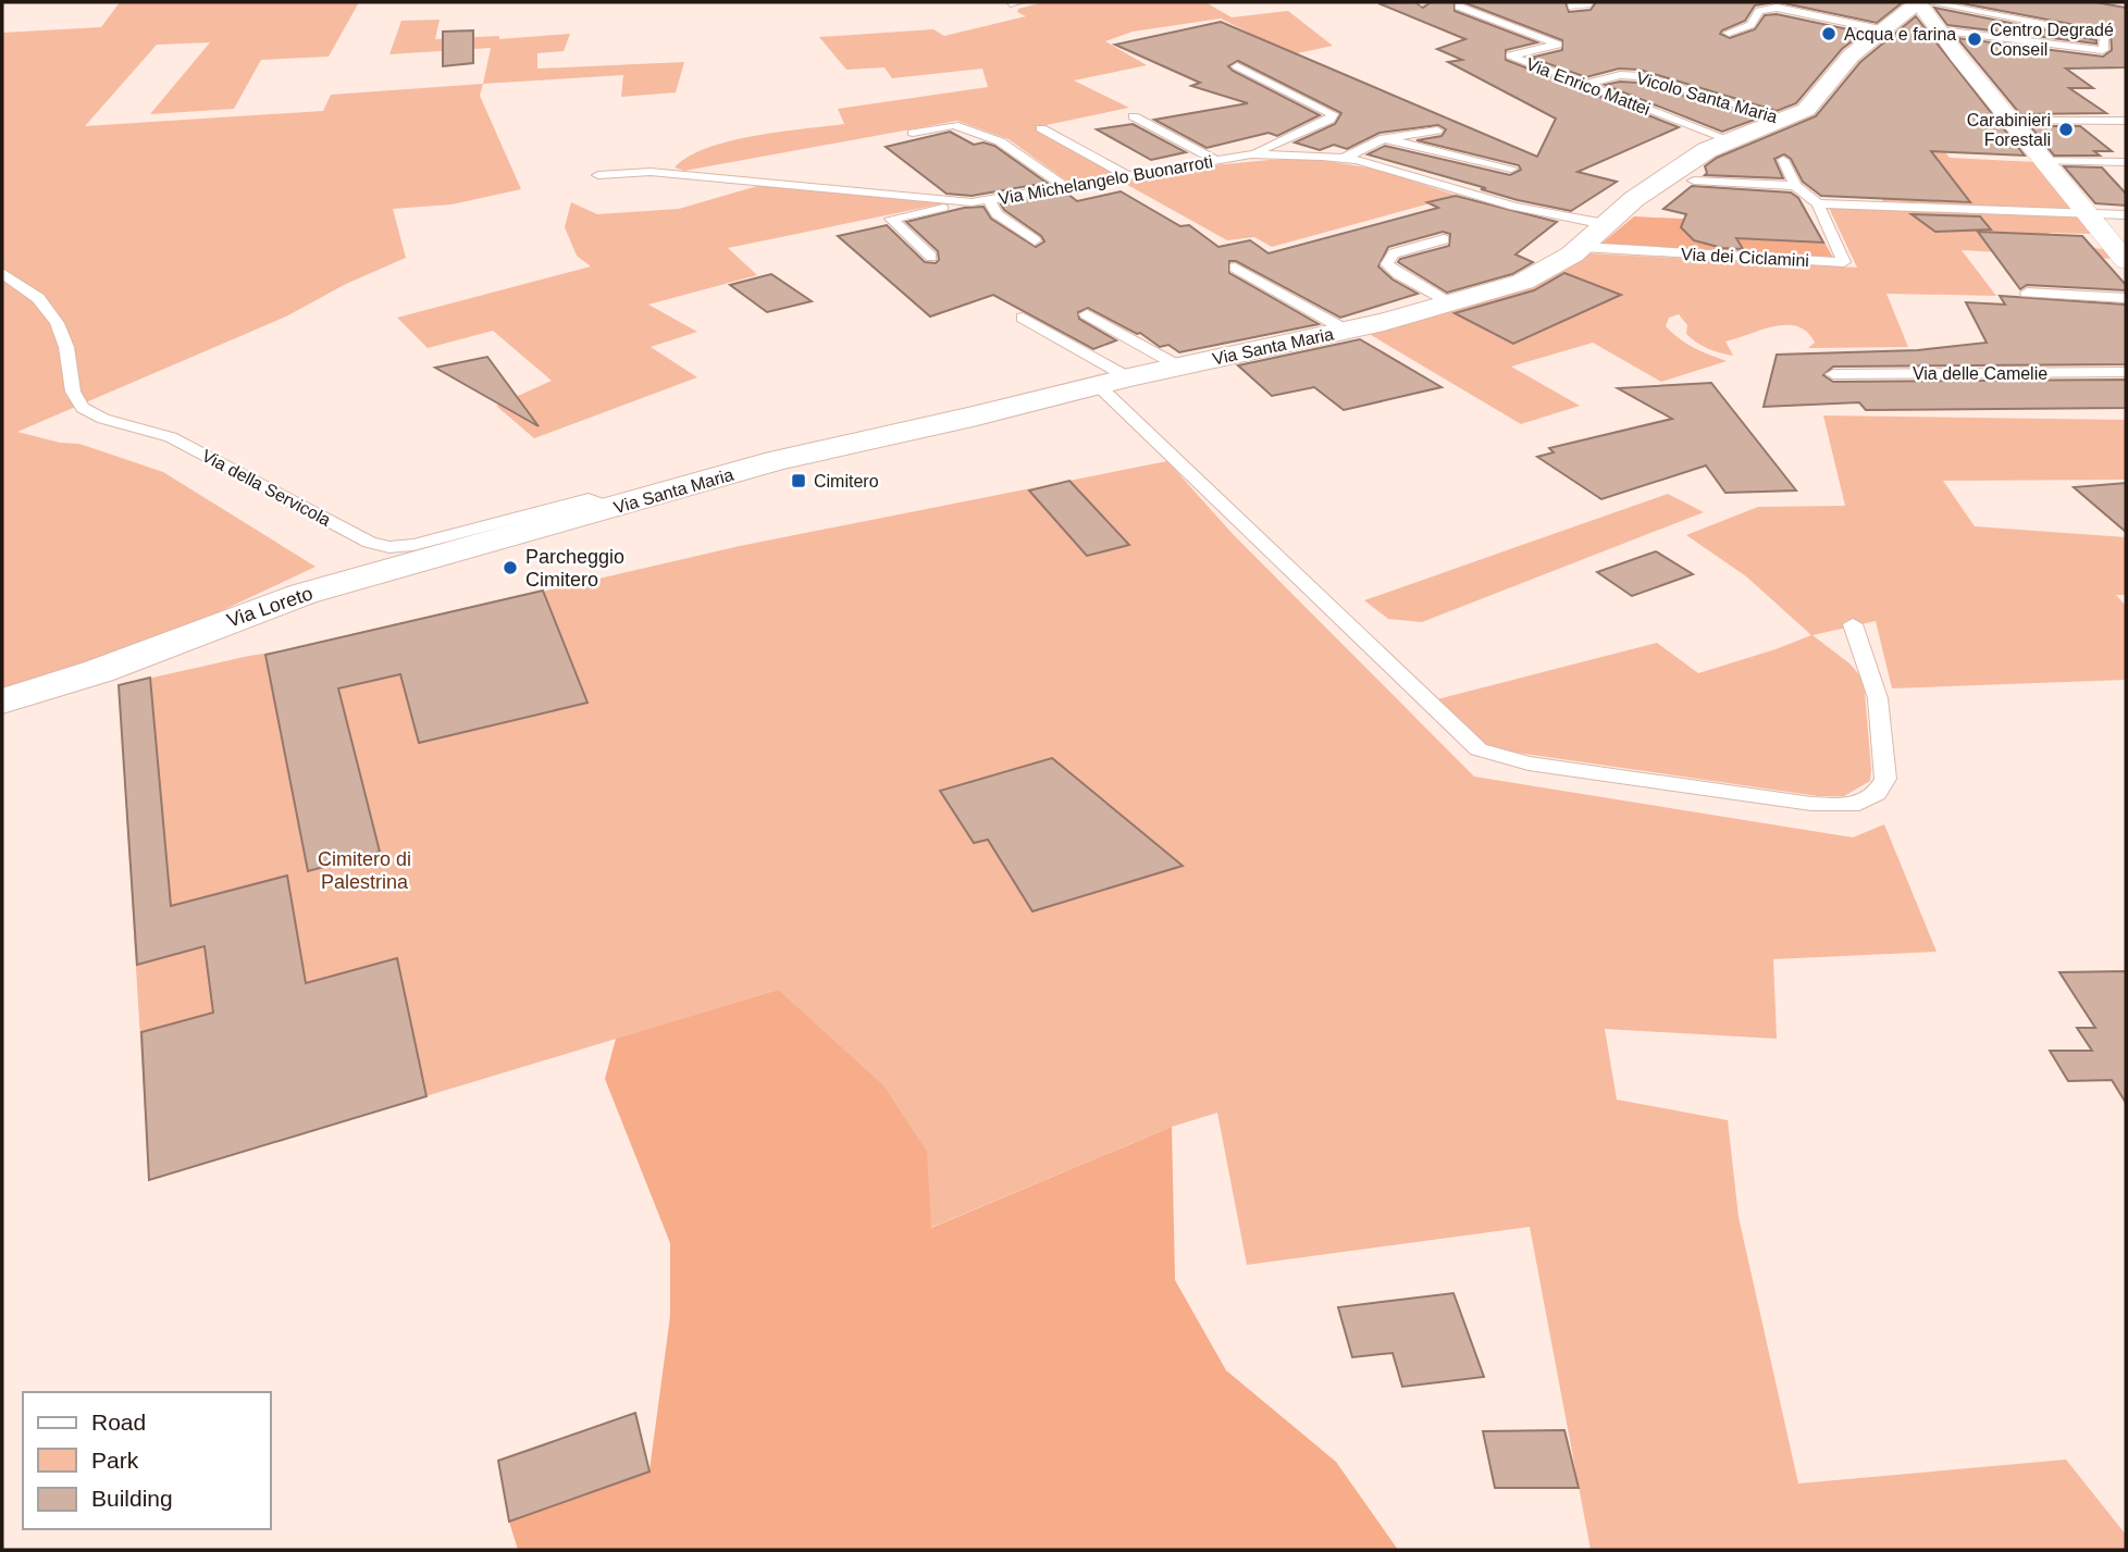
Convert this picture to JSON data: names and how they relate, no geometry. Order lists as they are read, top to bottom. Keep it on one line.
{"streets":{"street":["Via Santa Maria","Via Loreto"],"lane":["Via Enrico Mattei","Vicolo Santa Maria","Via Michelangelo Buonarroti","Via dei Ciclamini","Via delle Camelie","Via della Servicola"]},"crossings":[["Via Enrico Mattei","Vicolo Santa Maria"],["Via Enrico Mattei","Via Santa Maria"],["Vicolo Santa Maria","Via Santa Maria"],["Via Michelangelo Buonarroti","Via Santa Maria"],["Via dei Ciclamini","Via Santa Maria"],["Via Santa Maria","Via della Servicola"],["Via Santa Maria","Via Loreto"]],"parks":["Cimitero di Palestrina"],"places":{"other":["Acqua e farina","Centro Degradé Conseil","Carabinieri Forestali","Parcheggio Cimitero"],"transit":["Cimitero"]},"legend":["Road","Park","Building"]}
